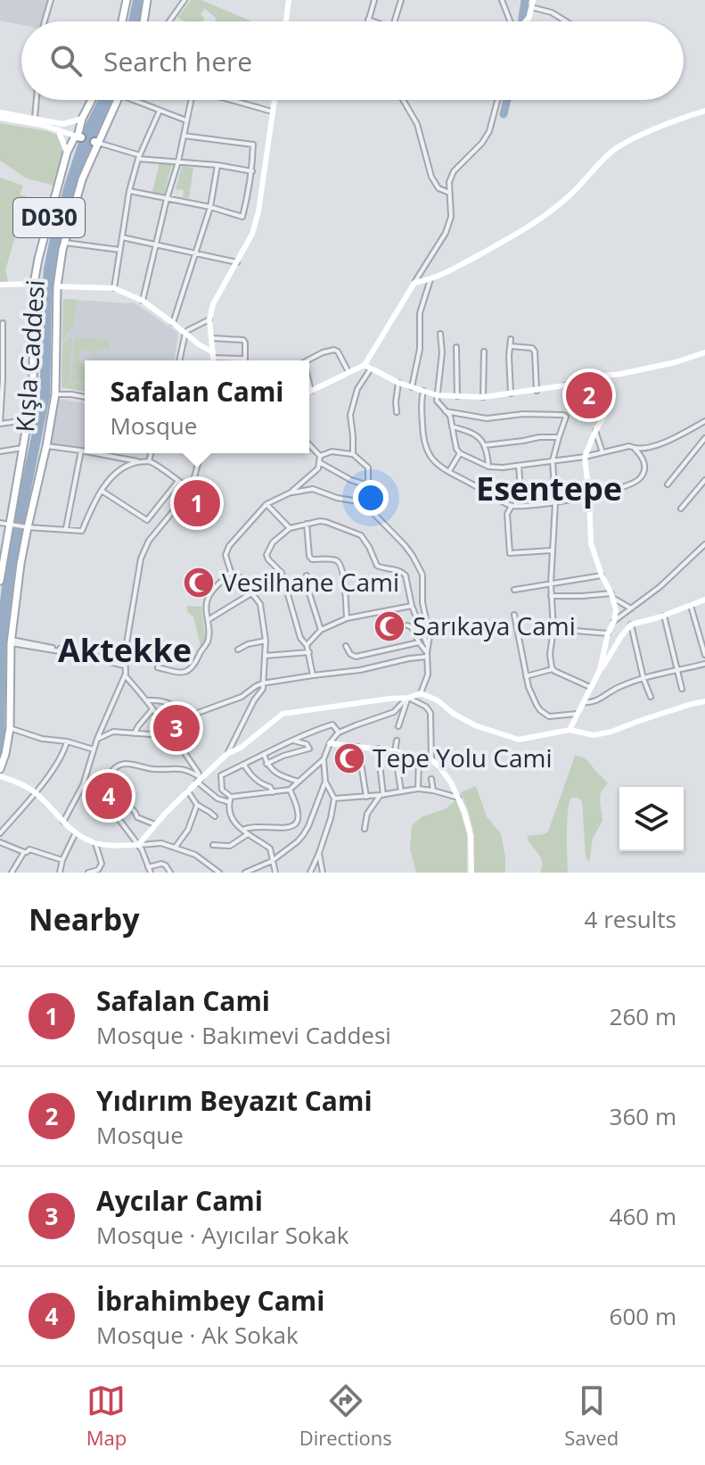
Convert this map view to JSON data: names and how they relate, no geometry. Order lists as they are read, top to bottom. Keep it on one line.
{"streets":{"main road":["D030","Kışla Caddesi"]},"districts":["Esentepe","Aktekke"],"places":{"mosque":["Vesilhane Cami","Sarıkaya Cami","Tepe Yolu Cami"]},"page":{"search":"Search here","popup":["Safalan Cami","Mosque"],"pins":["2","1","3","4"],"heading":["Nearby","4 results"],"list":[{"mark":"1","name":"Safalan Cami","note":"Mosque · Bakımevi Caddesi","value":"260 m"},{"mark":"2","name":"Yıdırım Beyazıt Cami","note":"Mosque","value":"360 m"},{"mark":"3","name":"Aycılar Cami","note":"Mosque · Ayıcılar Sokak","value":"460 m"},{"mark":"4","name":"İbrahimbey Cami","note":"Mosque · Ak Sokak","value":"600 m"}],"nav":["Map","Directions","Saved"]}}
